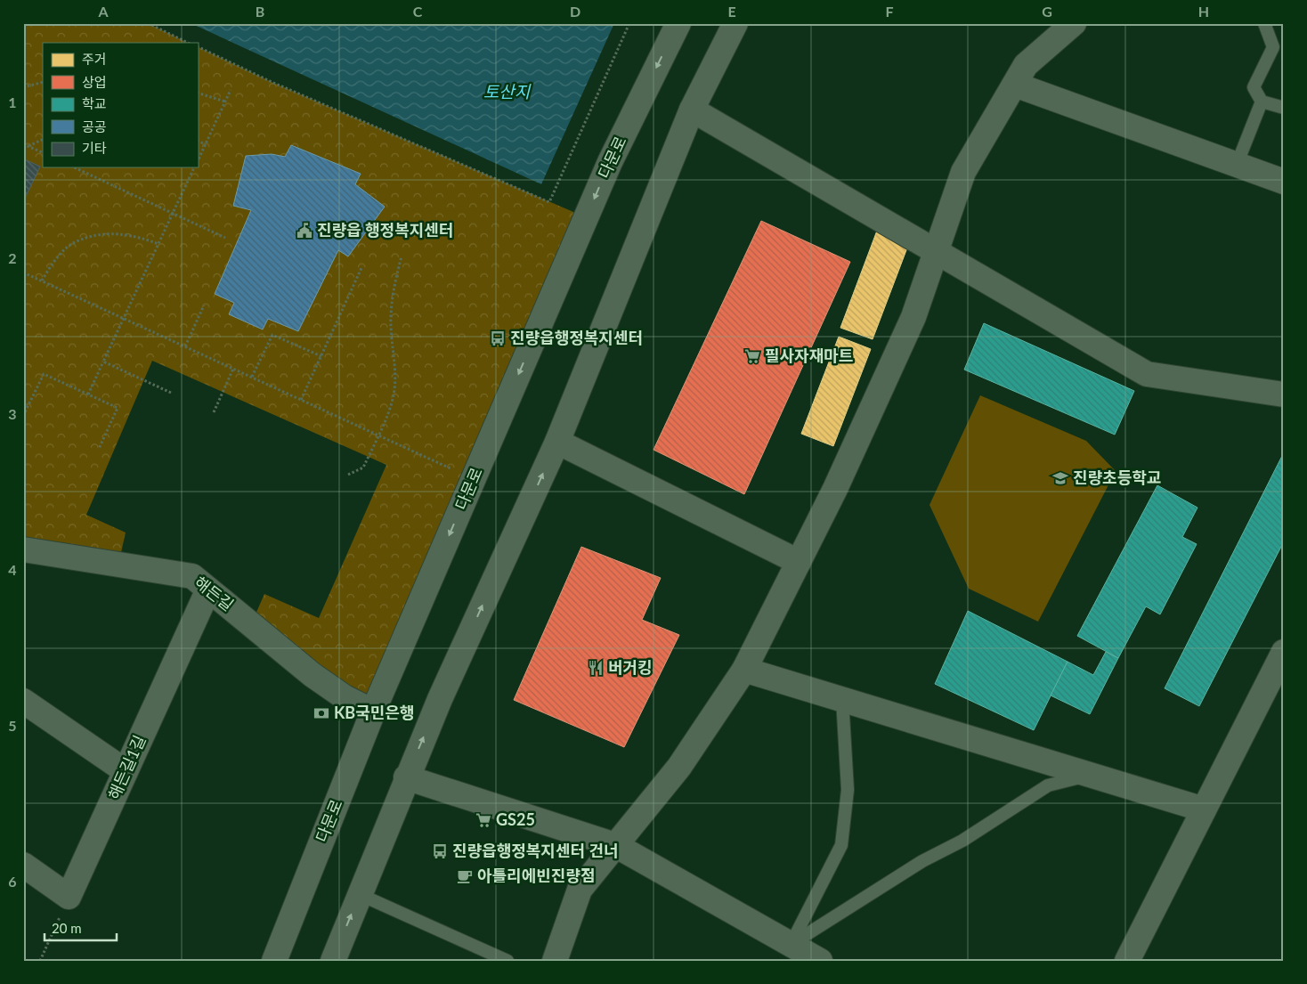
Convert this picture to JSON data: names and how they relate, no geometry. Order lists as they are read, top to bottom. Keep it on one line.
{"streets":{"street":["다문로","해든길","해든길1길"]},"crossings":[["다문로","해든길"],["해든길","해든길1길"]],"water":["토산지"],"places":{"public building":["진량읍 행정복지센터"],"bus stop":["진량읍행정복지센터","진량읍행정복지센터 건너"],"supermarket":["필사자재마트","GS25"],"school or university":["진량초등학교"],"restaurant":["버거킹"],"bank":["KB국민은행"],"cafe":["아틀리에빈진량점"]},"legend":["주거","상업","학교","공공","기타"],"scale_bar":"20 m","grid":{"columns":["A","B","C","D","E","F","G","H"],"rows":["1","2","3","4","5","6"]}}
